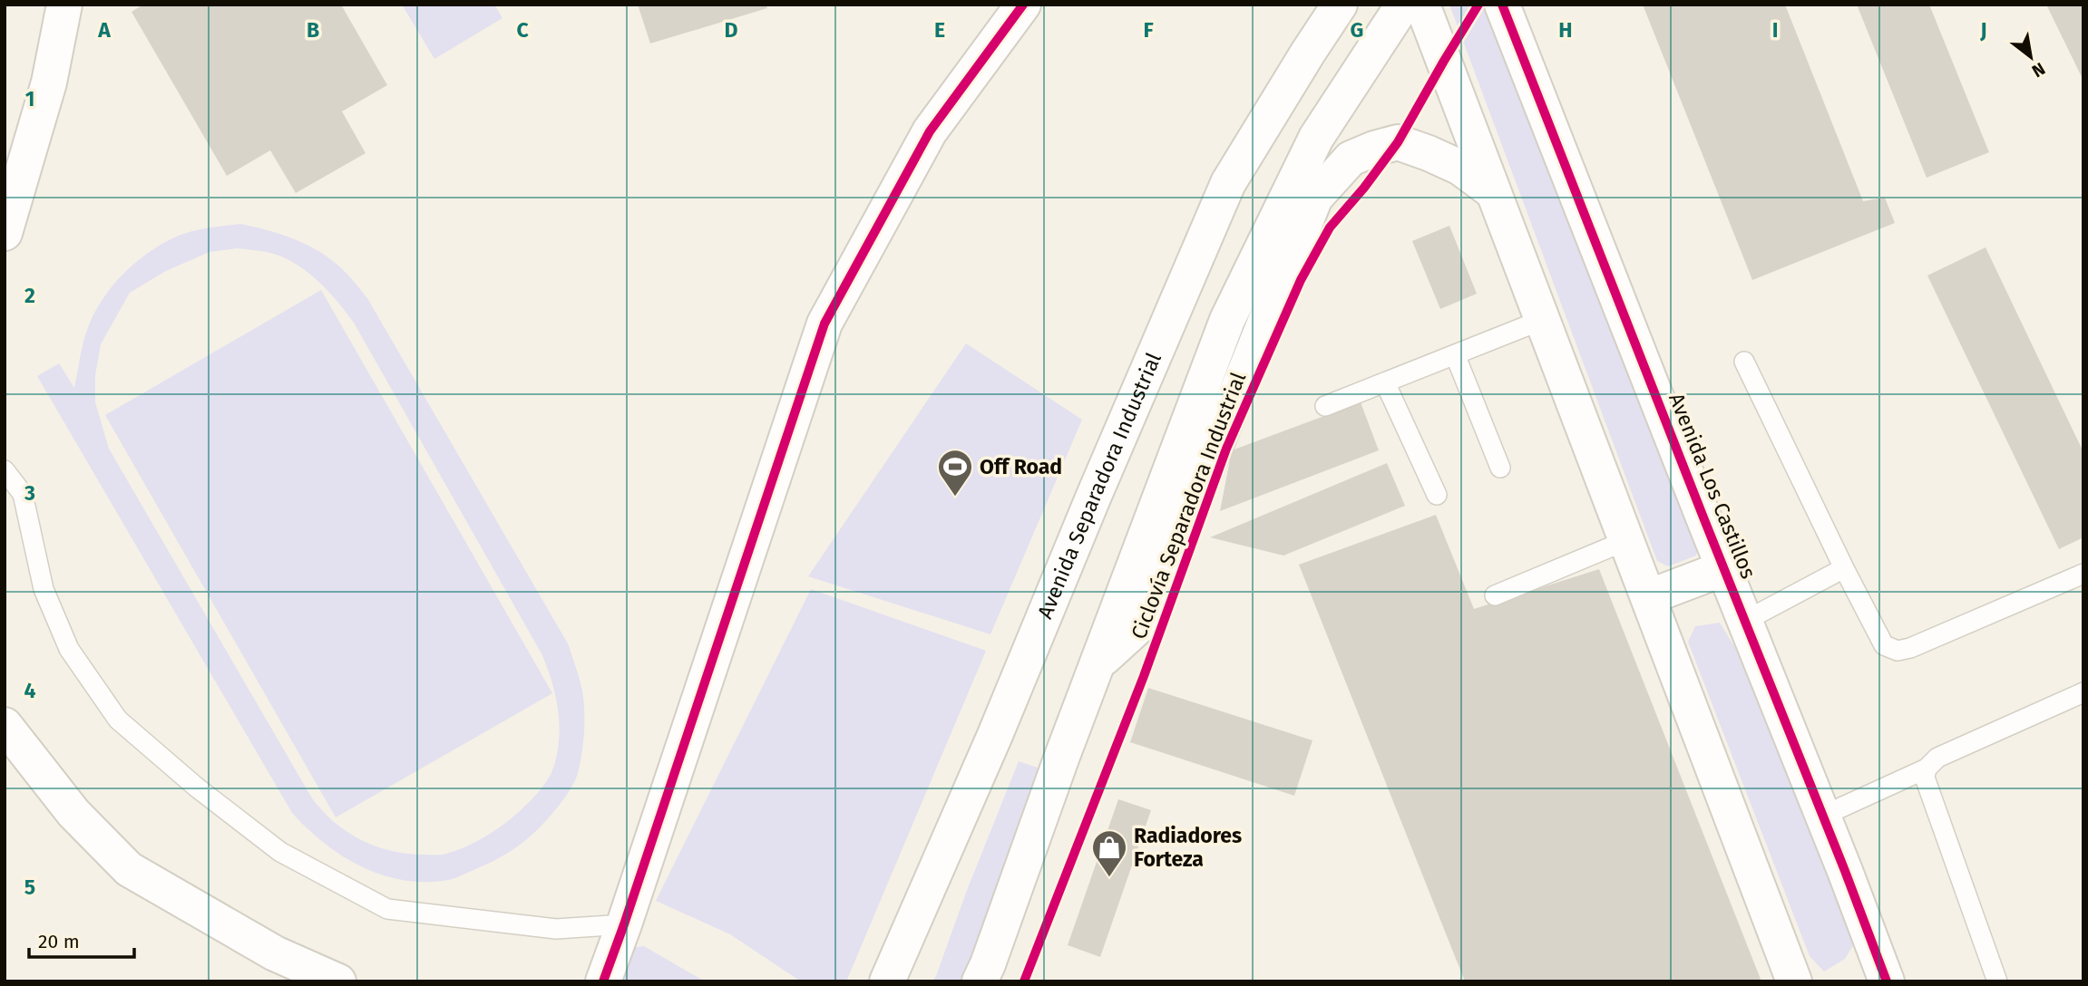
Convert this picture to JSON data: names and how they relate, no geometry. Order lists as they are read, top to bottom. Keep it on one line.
{"streets":{"street":["Avenida Separadora Industrial","Avenida Los Castillos"],"cycle path":["Ciclovía Separadora Industrial"]},"places":{"sports":["Off Road"],"shop":["Radiadores Forteza"]},"scale_bar":"20 m","north":"bottom right","grid":{"columns":["A","B","C","D","E","F","G","H","I","J"],"rows":["1","2","3","4","5"]}}
